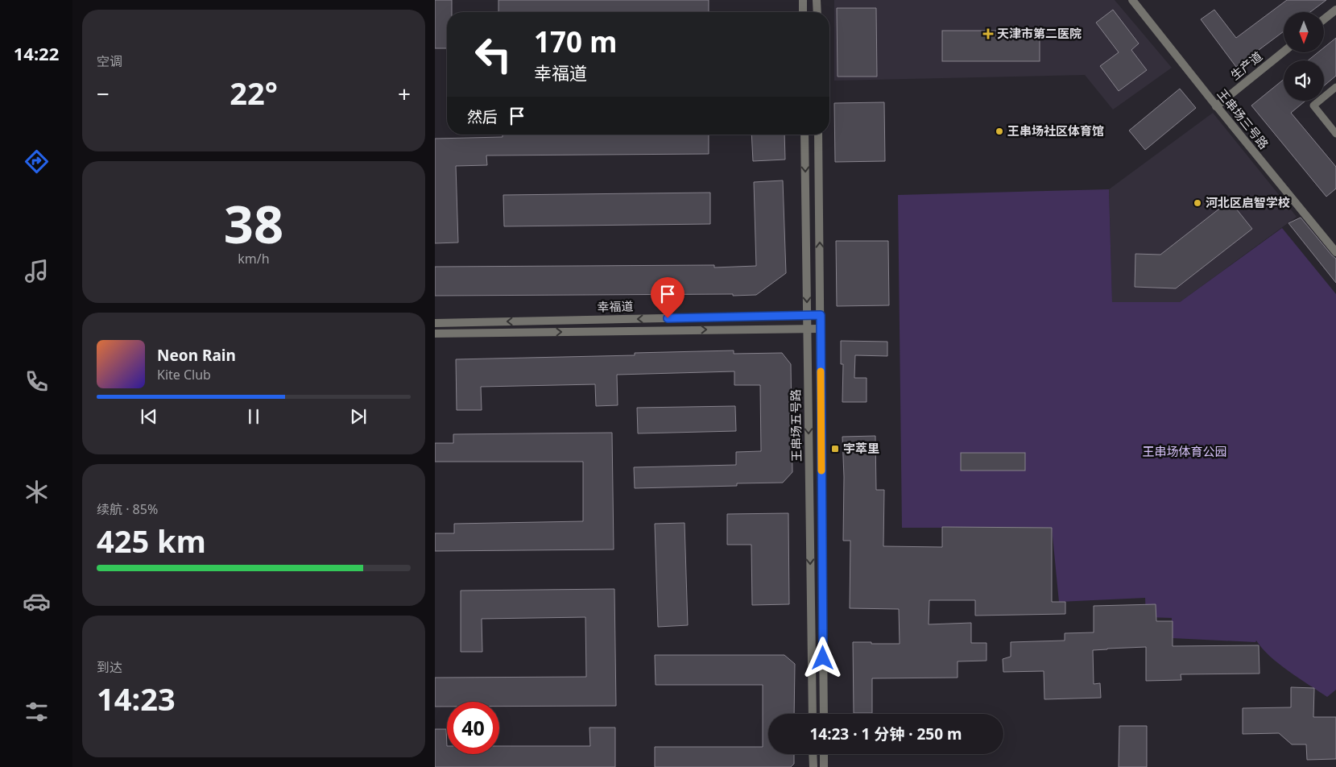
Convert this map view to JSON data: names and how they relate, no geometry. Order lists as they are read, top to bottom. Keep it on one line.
{"streets":{"street":["生产道","王串场三号路","幸福道","王串场五号路"]},"crossings":[["生产道","王串场三号路"],["幸福道","王串场五号路"]],"parks":["王串场体育公园"],"places":{"health":["天津市第二医院"],"other":["王串场社区体育馆","河北区启智学校"],"transit":["宇萃里"]},"north":"bottom","page":{"tabs":"14:22","tile":["空调",["38","km/h"],["续航 · 85%","425 km"],["到达","14:23"]],"turn":["170 m","幸福道"],"heat":["−","22°","+"],"then":"然后","song":["Neon Rain","Kite Club"],"limit":"40","trip":"14:23 · 1 分钟 · 250 m"}}
